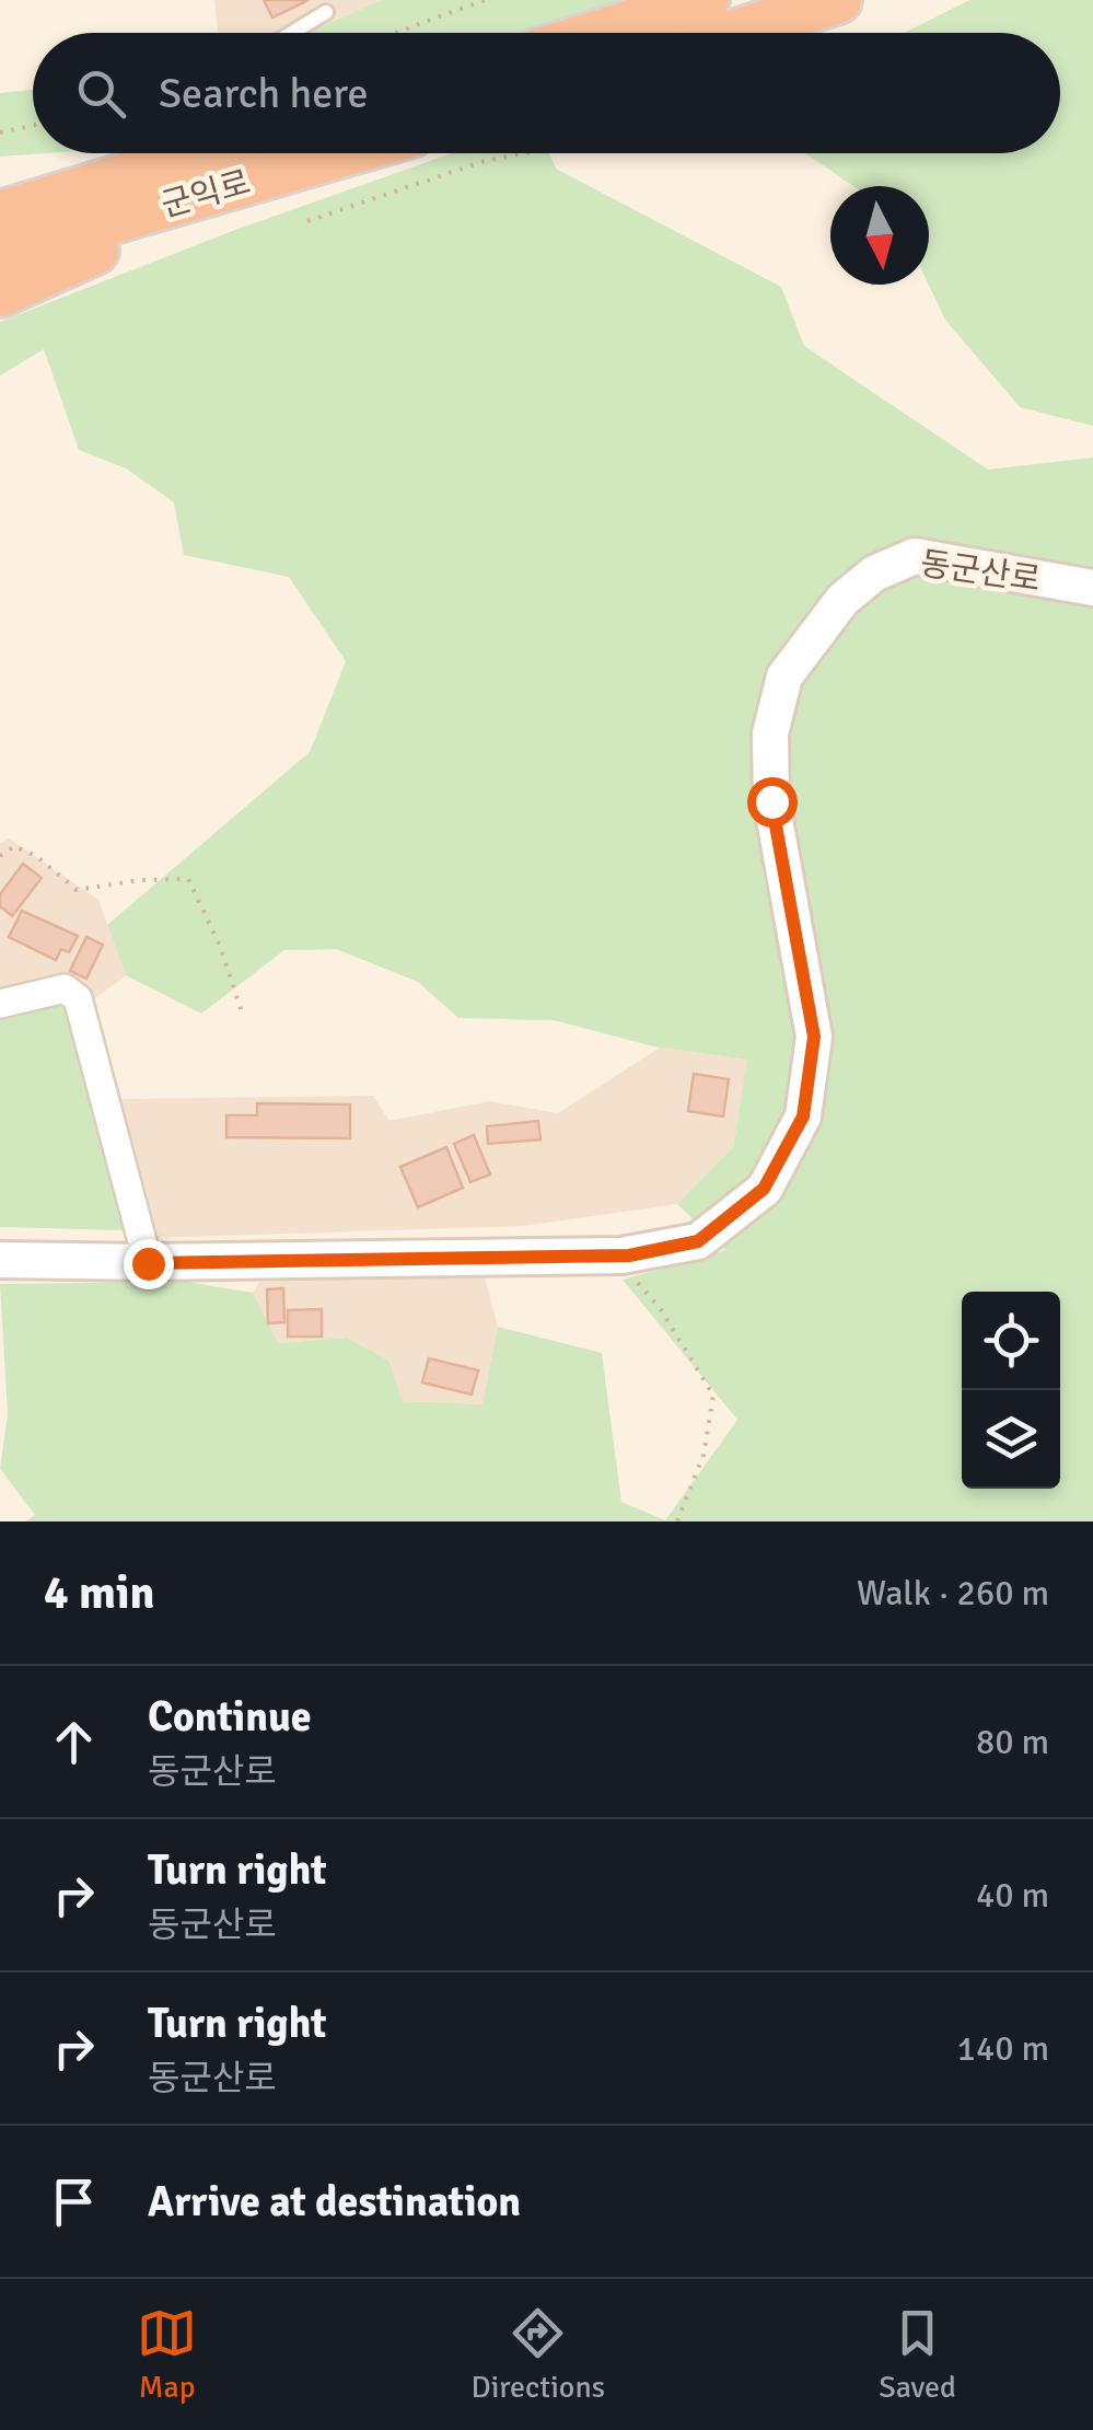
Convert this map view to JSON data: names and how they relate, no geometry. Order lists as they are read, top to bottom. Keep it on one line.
{"streets":{"highway":["군익로"],"street":["동군산로"]},"north":"bottom","page":{"search":"Search here","heading":["4 min","Walk · 260 m"],"list":[["Continue","동군산로","80 m"],["Turn right","동군산로","40 m"],["Turn right","동군산로","140 m"],"Arrive at destination"],"nav":["Map","Directions","Saved"]}}
